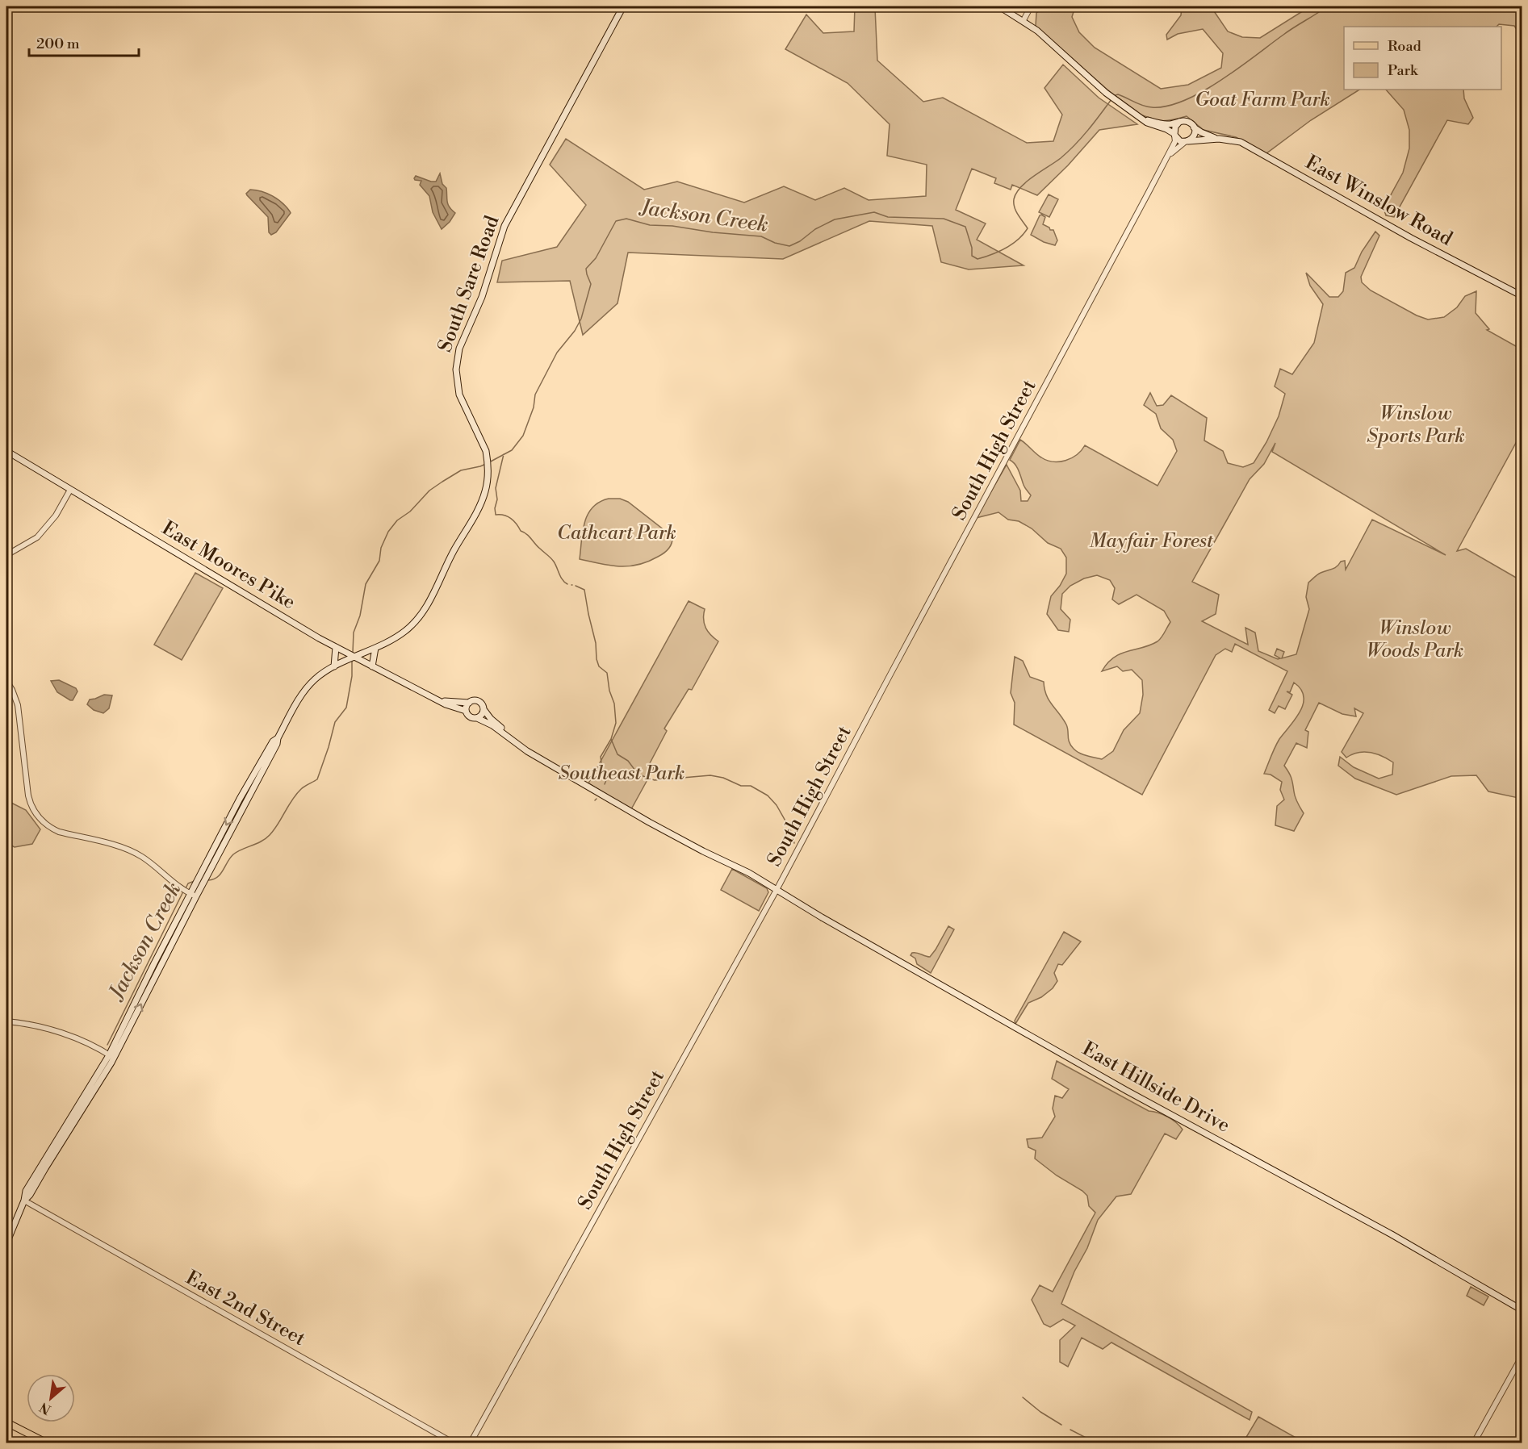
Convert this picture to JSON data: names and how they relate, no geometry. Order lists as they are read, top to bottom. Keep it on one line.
{"streets":{"main road":["East Winslow Road","South Sare Road","East Moores Pike","East Hillside Drive"],"street":["South High Street","East 2nd Street"]},"crossings":[["East Winslow Road","South High Street"],["South Sare Road","East Moores Pike"],["South High Street","East Hillside Drive"]],"water":["Jackson Creek"],"parks":["Goat Farm Park","Winslow Sports Park","Cathcart Park","Mayfair Forest","Winslow Woods Park","Southeast Park"],"legend":["Road","Park"],"scale_bar":"200 m","north":"bottom left"}
